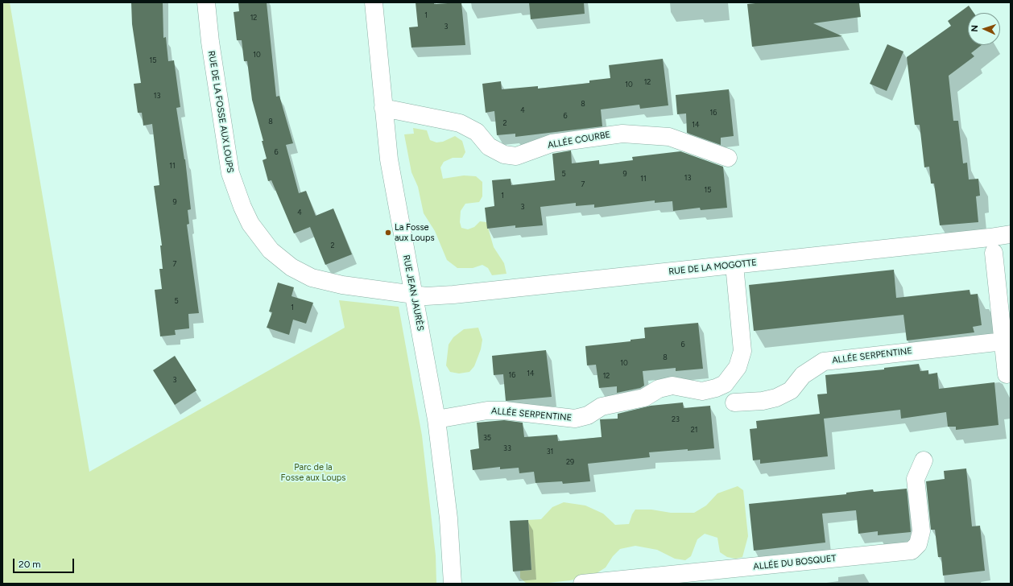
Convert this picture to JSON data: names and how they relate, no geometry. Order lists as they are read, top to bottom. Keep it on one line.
{"streets":{"street":["RUE DE LA FOSSE AUX LOUPS","ALLÉE COURBE","RUE DE LA MOGOTTE","RUE JEAN JAURÈS","ALLÉE SERPENTINE","ALLÉE DU BOSQUET"]},"crossings":[["RUE DE LA FOSSE AUX LOUPS","RUE DE LA MOGOTTE"],["RUE DE LA FOSSE AUX LOUPS","RUE JEAN JAURÈS"],["ALLÉE COURBE","RUE JEAN JAURÈS"],["RUE DE LA MOGOTTE","RUE JEAN JAURÈS"],["RUE DE LA MOGOTTE","ALLÉE SERPENTINE"],["RUE JEAN JAURÈS","ALLÉE SERPENTINE"]],"parks":["Parc de la Fosse aux Loups"],"places":["La Fosse aux Loups"],"house_numbers":["1","12","3","10","15","12","10","13","8","4","16","6","8","2","14","6","11","5","9","13","11","7","15","1","9","3","4","2","7","5","1","6","8","10","14","16","12","3","23","21","35","33","31","29"],"scale_bar":"20 m","north":"left"}
